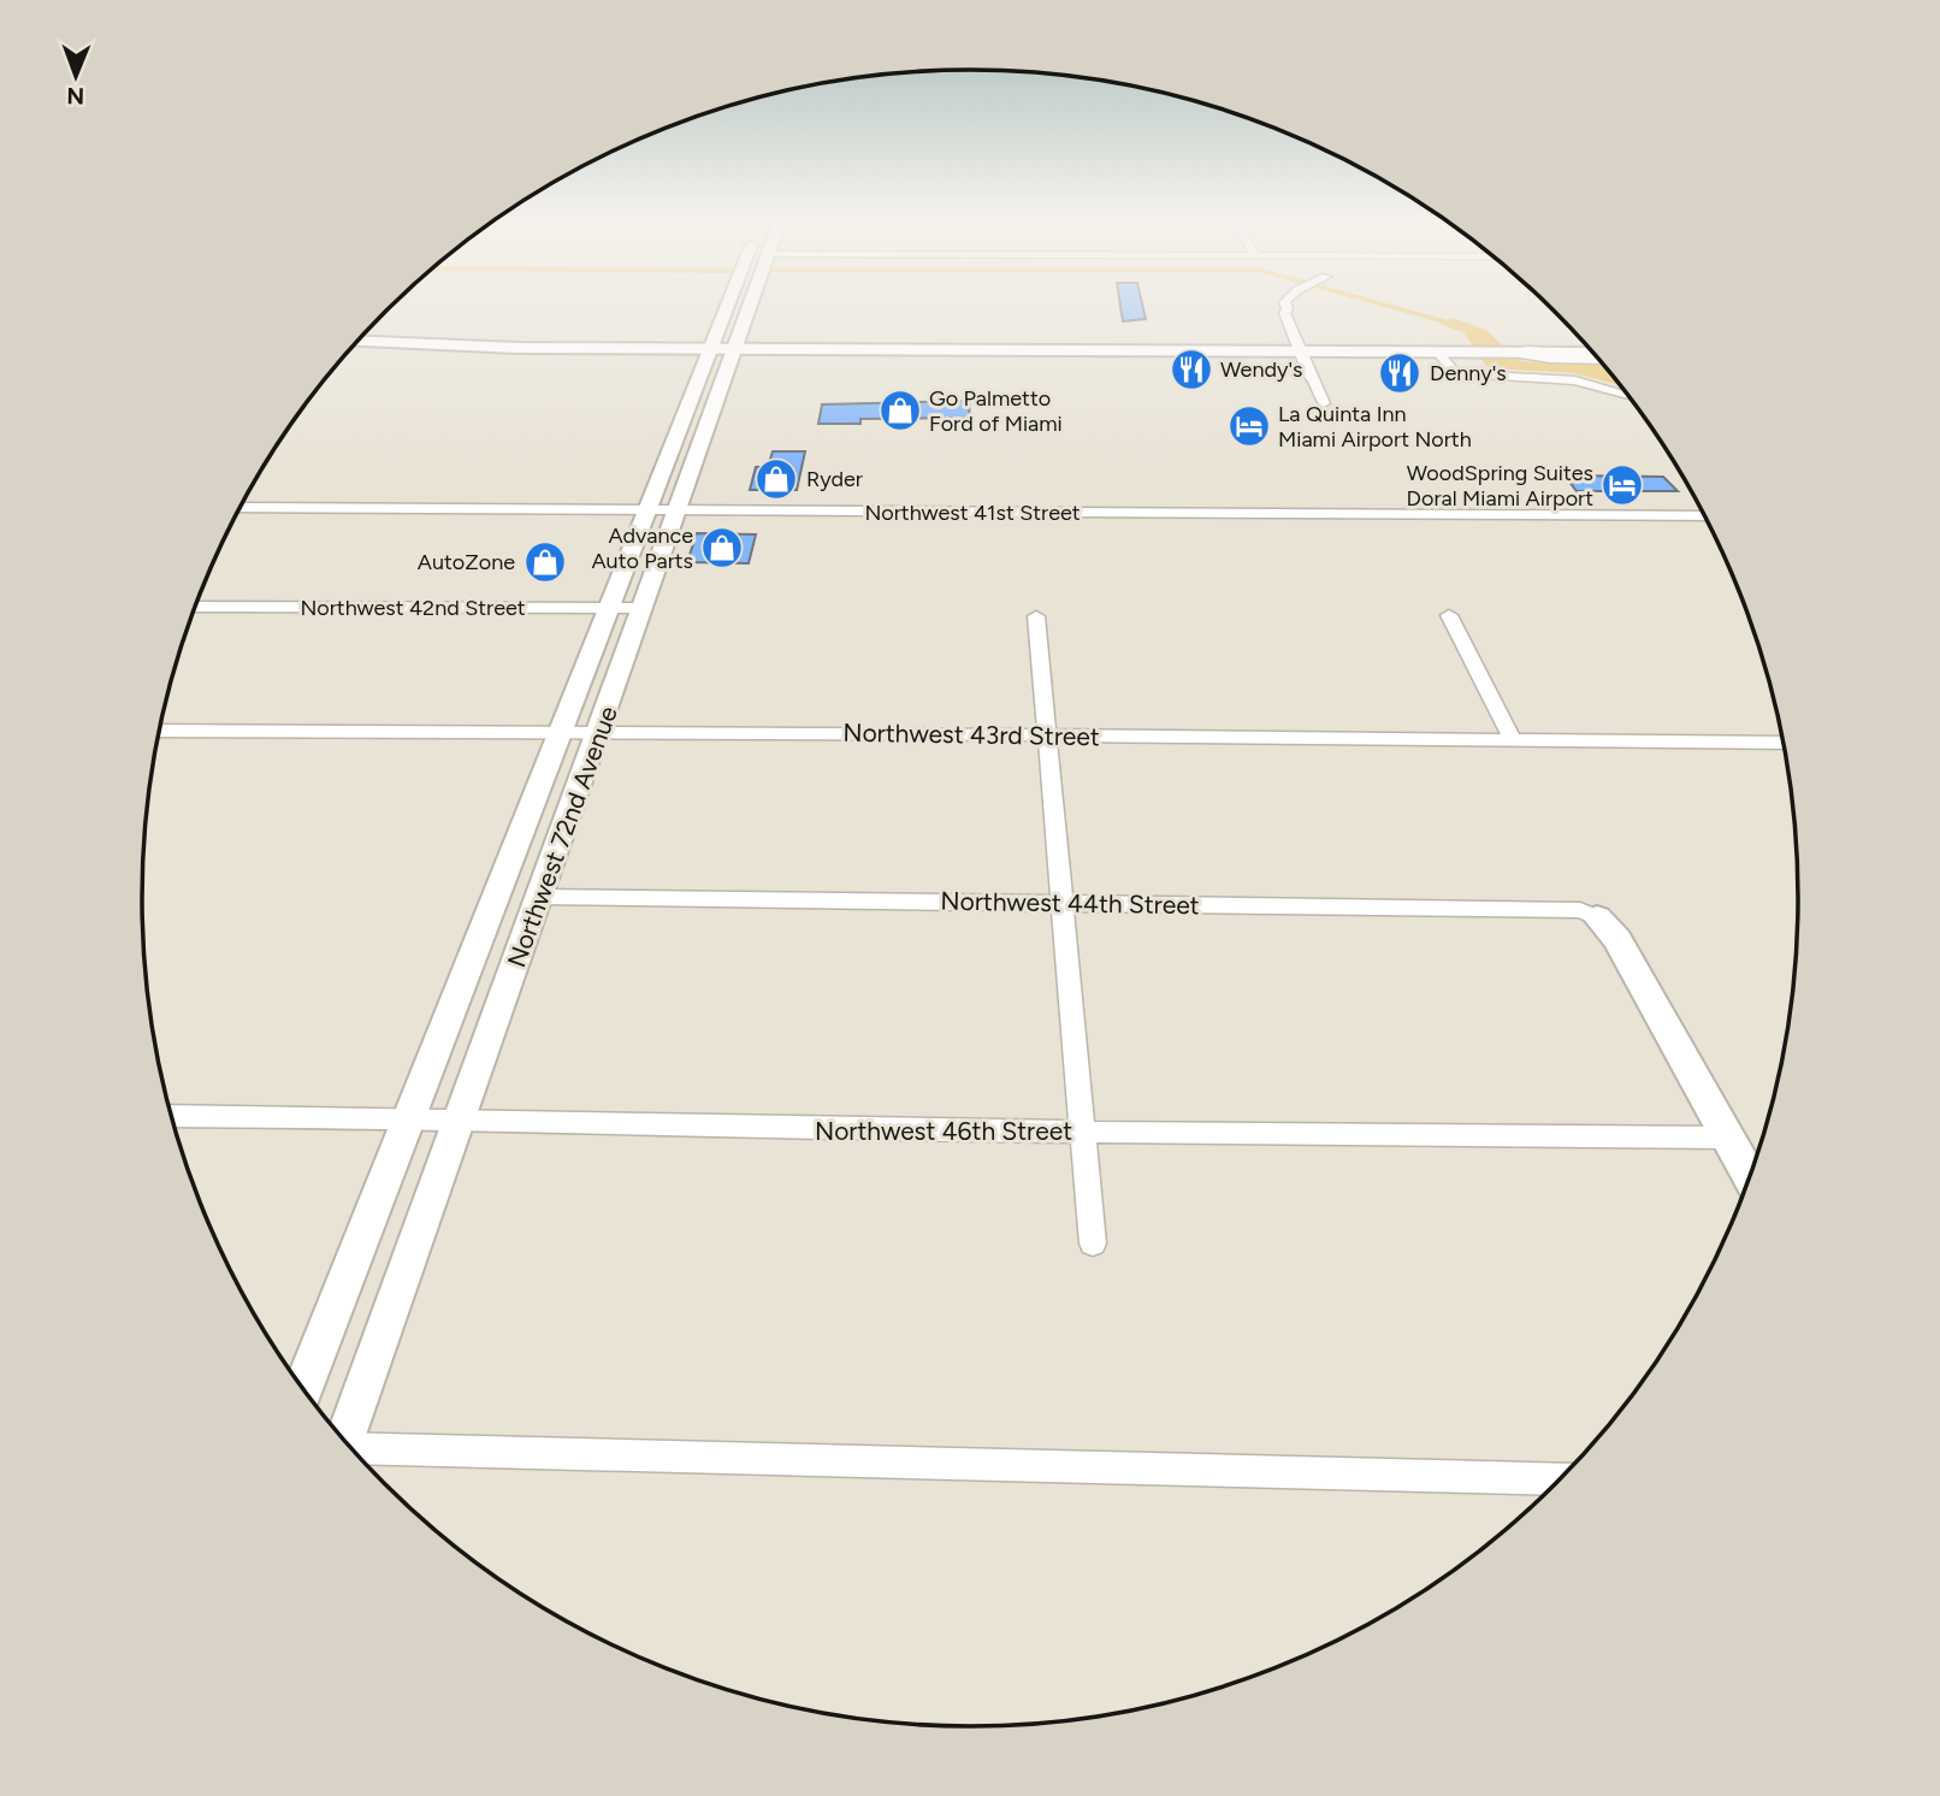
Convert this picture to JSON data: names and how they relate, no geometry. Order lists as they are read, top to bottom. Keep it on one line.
{"streets":{"main road":["Northwest 72nd Avenue"],"street":["Northwest 41st Street","Northwest 42nd Street","Northwest 43rd Street","Northwest 44th Street","Northwest 46th Street"]},"crossings":[["Northwest 41st Street","Northwest 72nd Avenue"],["Northwest 42nd Street","Northwest 72nd Avenue"],["Northwest 43rd Street","Northwest 72nd Avenue"],["Northwest 72nd Avenue","Northwest 44th Street"],["Northwest 72nd Avenue","Northwest 46th Street"]],"places":{"restaurant":["Wendy's","Denny's"],"shop":["Go Palmetto Ford of Miami","Ryder","Advance Auto Parts","AutoZone"],"hotel":["La Quinta Inn Miami Airport North","WoodSpring Suites Doral Miami Airport"]},"north":"bottom"}
